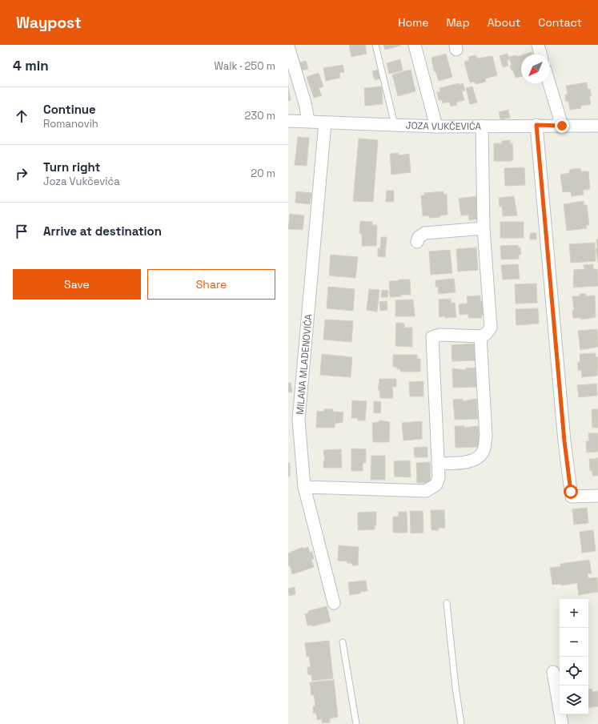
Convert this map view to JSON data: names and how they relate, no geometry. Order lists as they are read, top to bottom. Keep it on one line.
{"streets":{"street":["JOZA VUKČEVIĆA","MILANA MLADENOVIĆA"]},"crossings":[["JOZA VUKČEVIĆA","MILANA MLADENOVIĆA"]],"north":"bottom left","page":{"header":"Waypost","nav":["Home","Map","About","Contact"],"heading":["4 min","Walk · 250 m"],"list":[["Continue","Romanovih","230 m"],["Turn right","Joza Vukčevića","20 m"],"Arrive at destination"],"buttons":["Save","Share"],"map_buttons":["+","−"]}}
